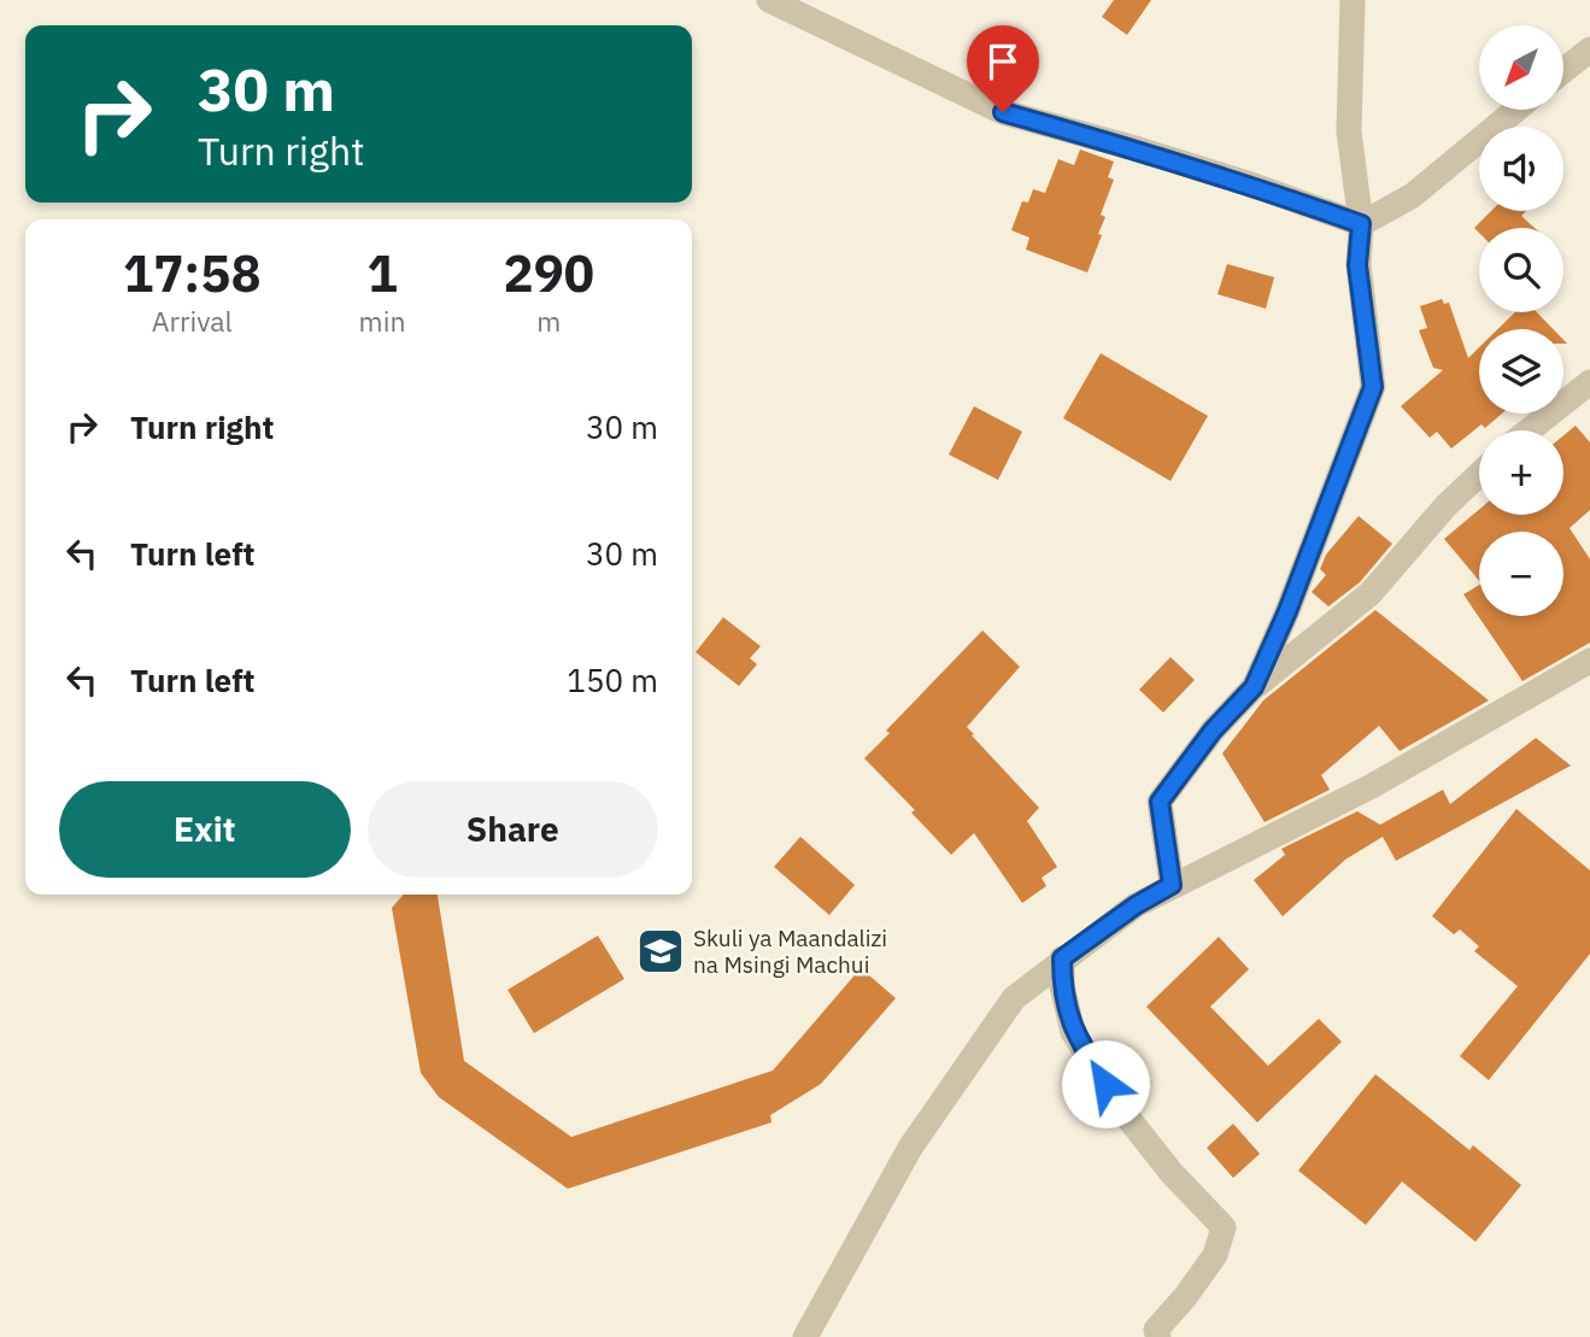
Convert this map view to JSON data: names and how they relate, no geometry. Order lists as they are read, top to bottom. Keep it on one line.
{"places":{"school or university":["Skuli ya Maandalizi na Msingi Machui"]},"north":"bottom left","page":{"map_buttons":["+","−"],"turn":["30 m","Turn right"],"eta":["17:58","Arrival","1","min","290","m"],"list":[{"name":"Turn right","value":"30 m"},{"name":"Turn left","value":"30 m"},{"name":"Turn left","value":"150 m"}],"buttons":["Exit","Share"]}}
